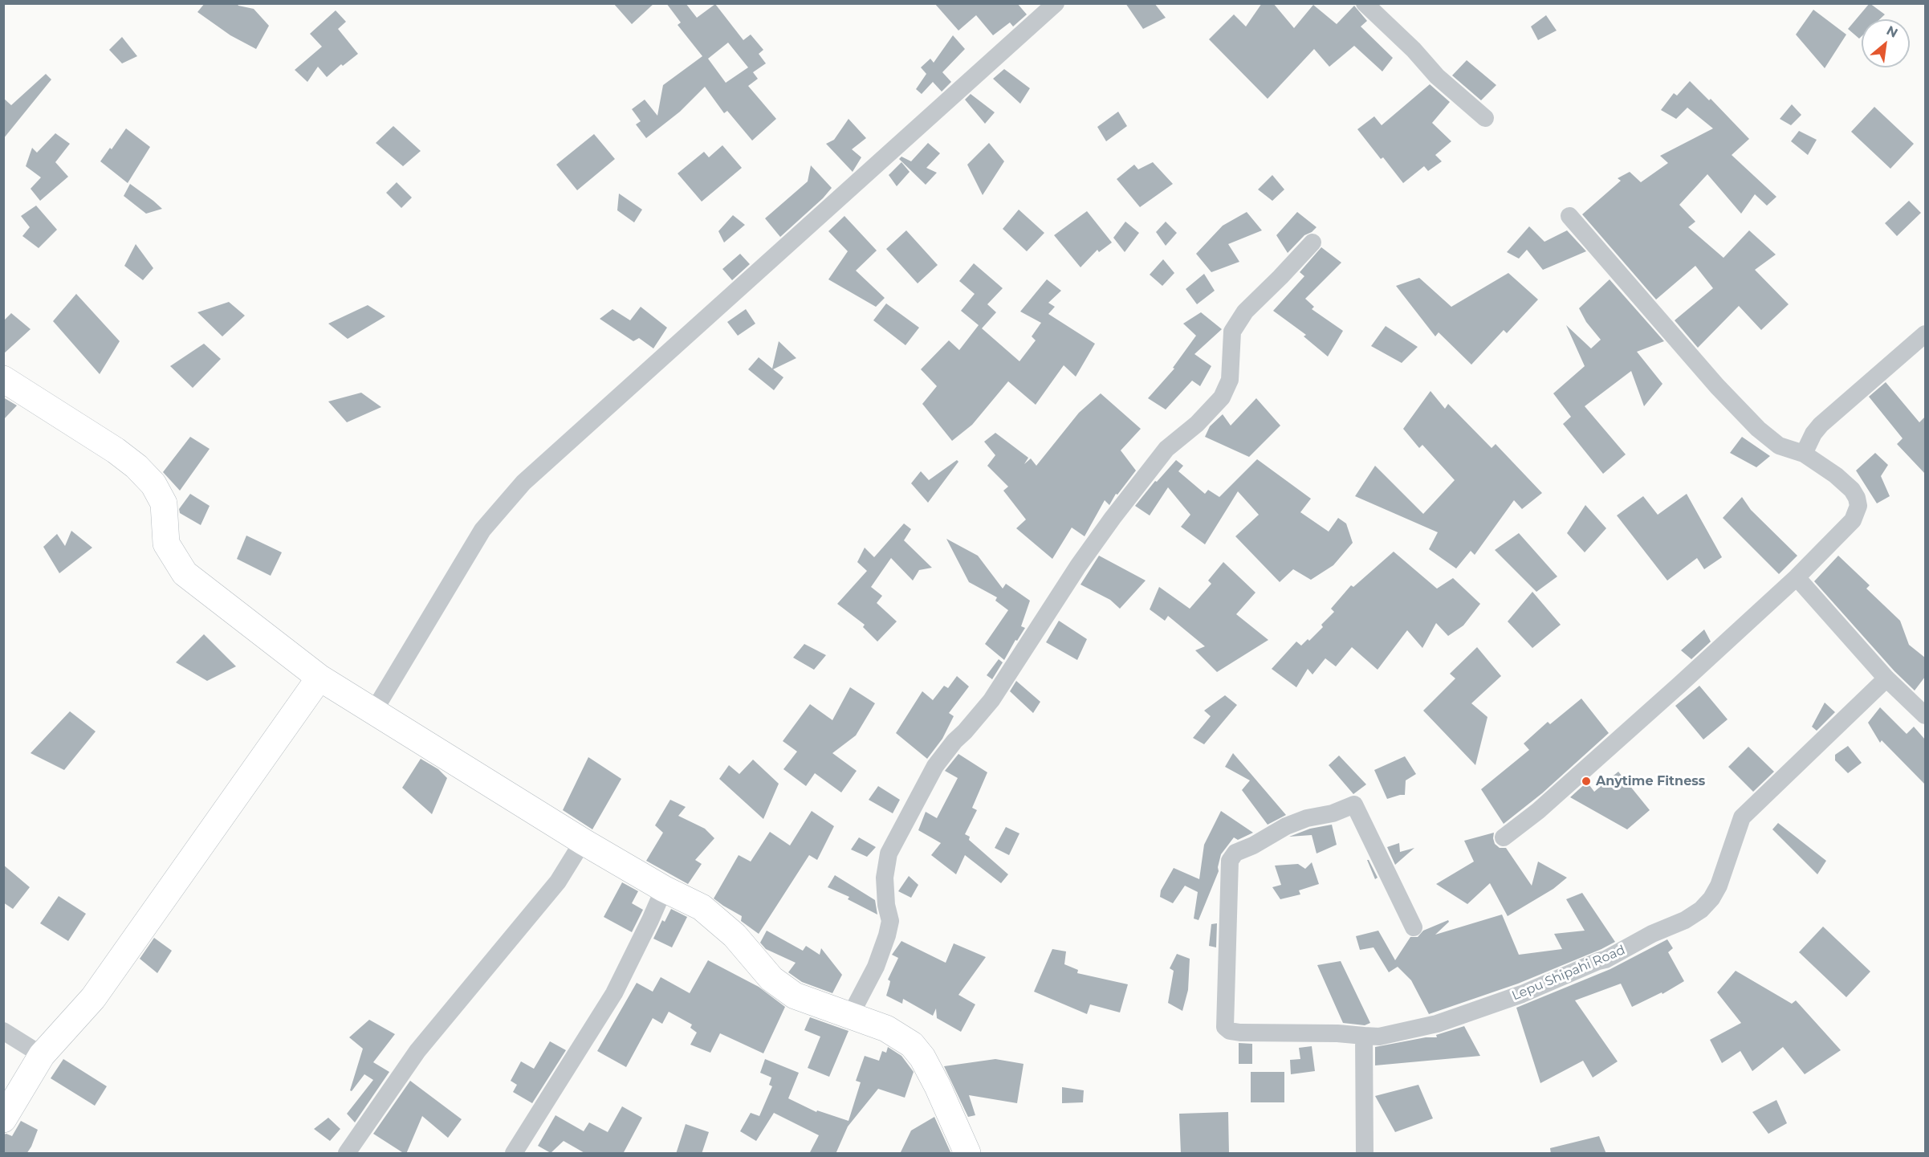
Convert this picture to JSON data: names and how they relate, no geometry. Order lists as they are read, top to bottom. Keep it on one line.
{"streets":{"street":["Lepu Shipahi Road"]},"places":["Anytime Fitness"],"north":"top right"}
